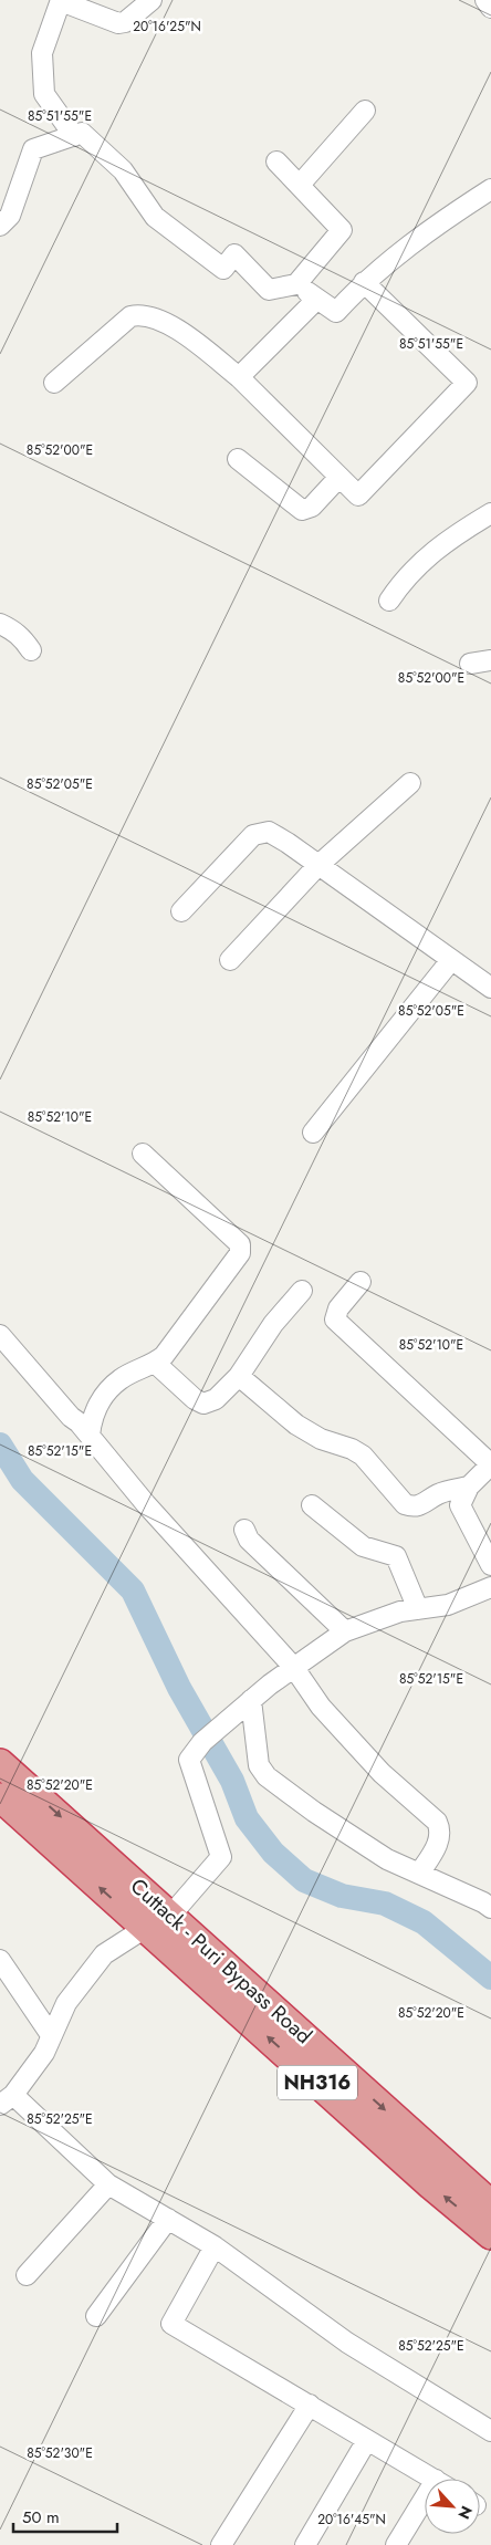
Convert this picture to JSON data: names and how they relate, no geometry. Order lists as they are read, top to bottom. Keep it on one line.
{"streets":{"highway":["Cuttack - Puri Bypass Road","NH316"]},"scale_bar":"50 m","north":"bottom right","coordinates":["20°16'25\"N","85°51'55\"E","85°52'00\"E","85°52'05\"E","85°52'10\"E","85°52'15\"E","85°52'20\"E","85°52'25\"E","85°52'30\"E","20°16'45\"N"]}
